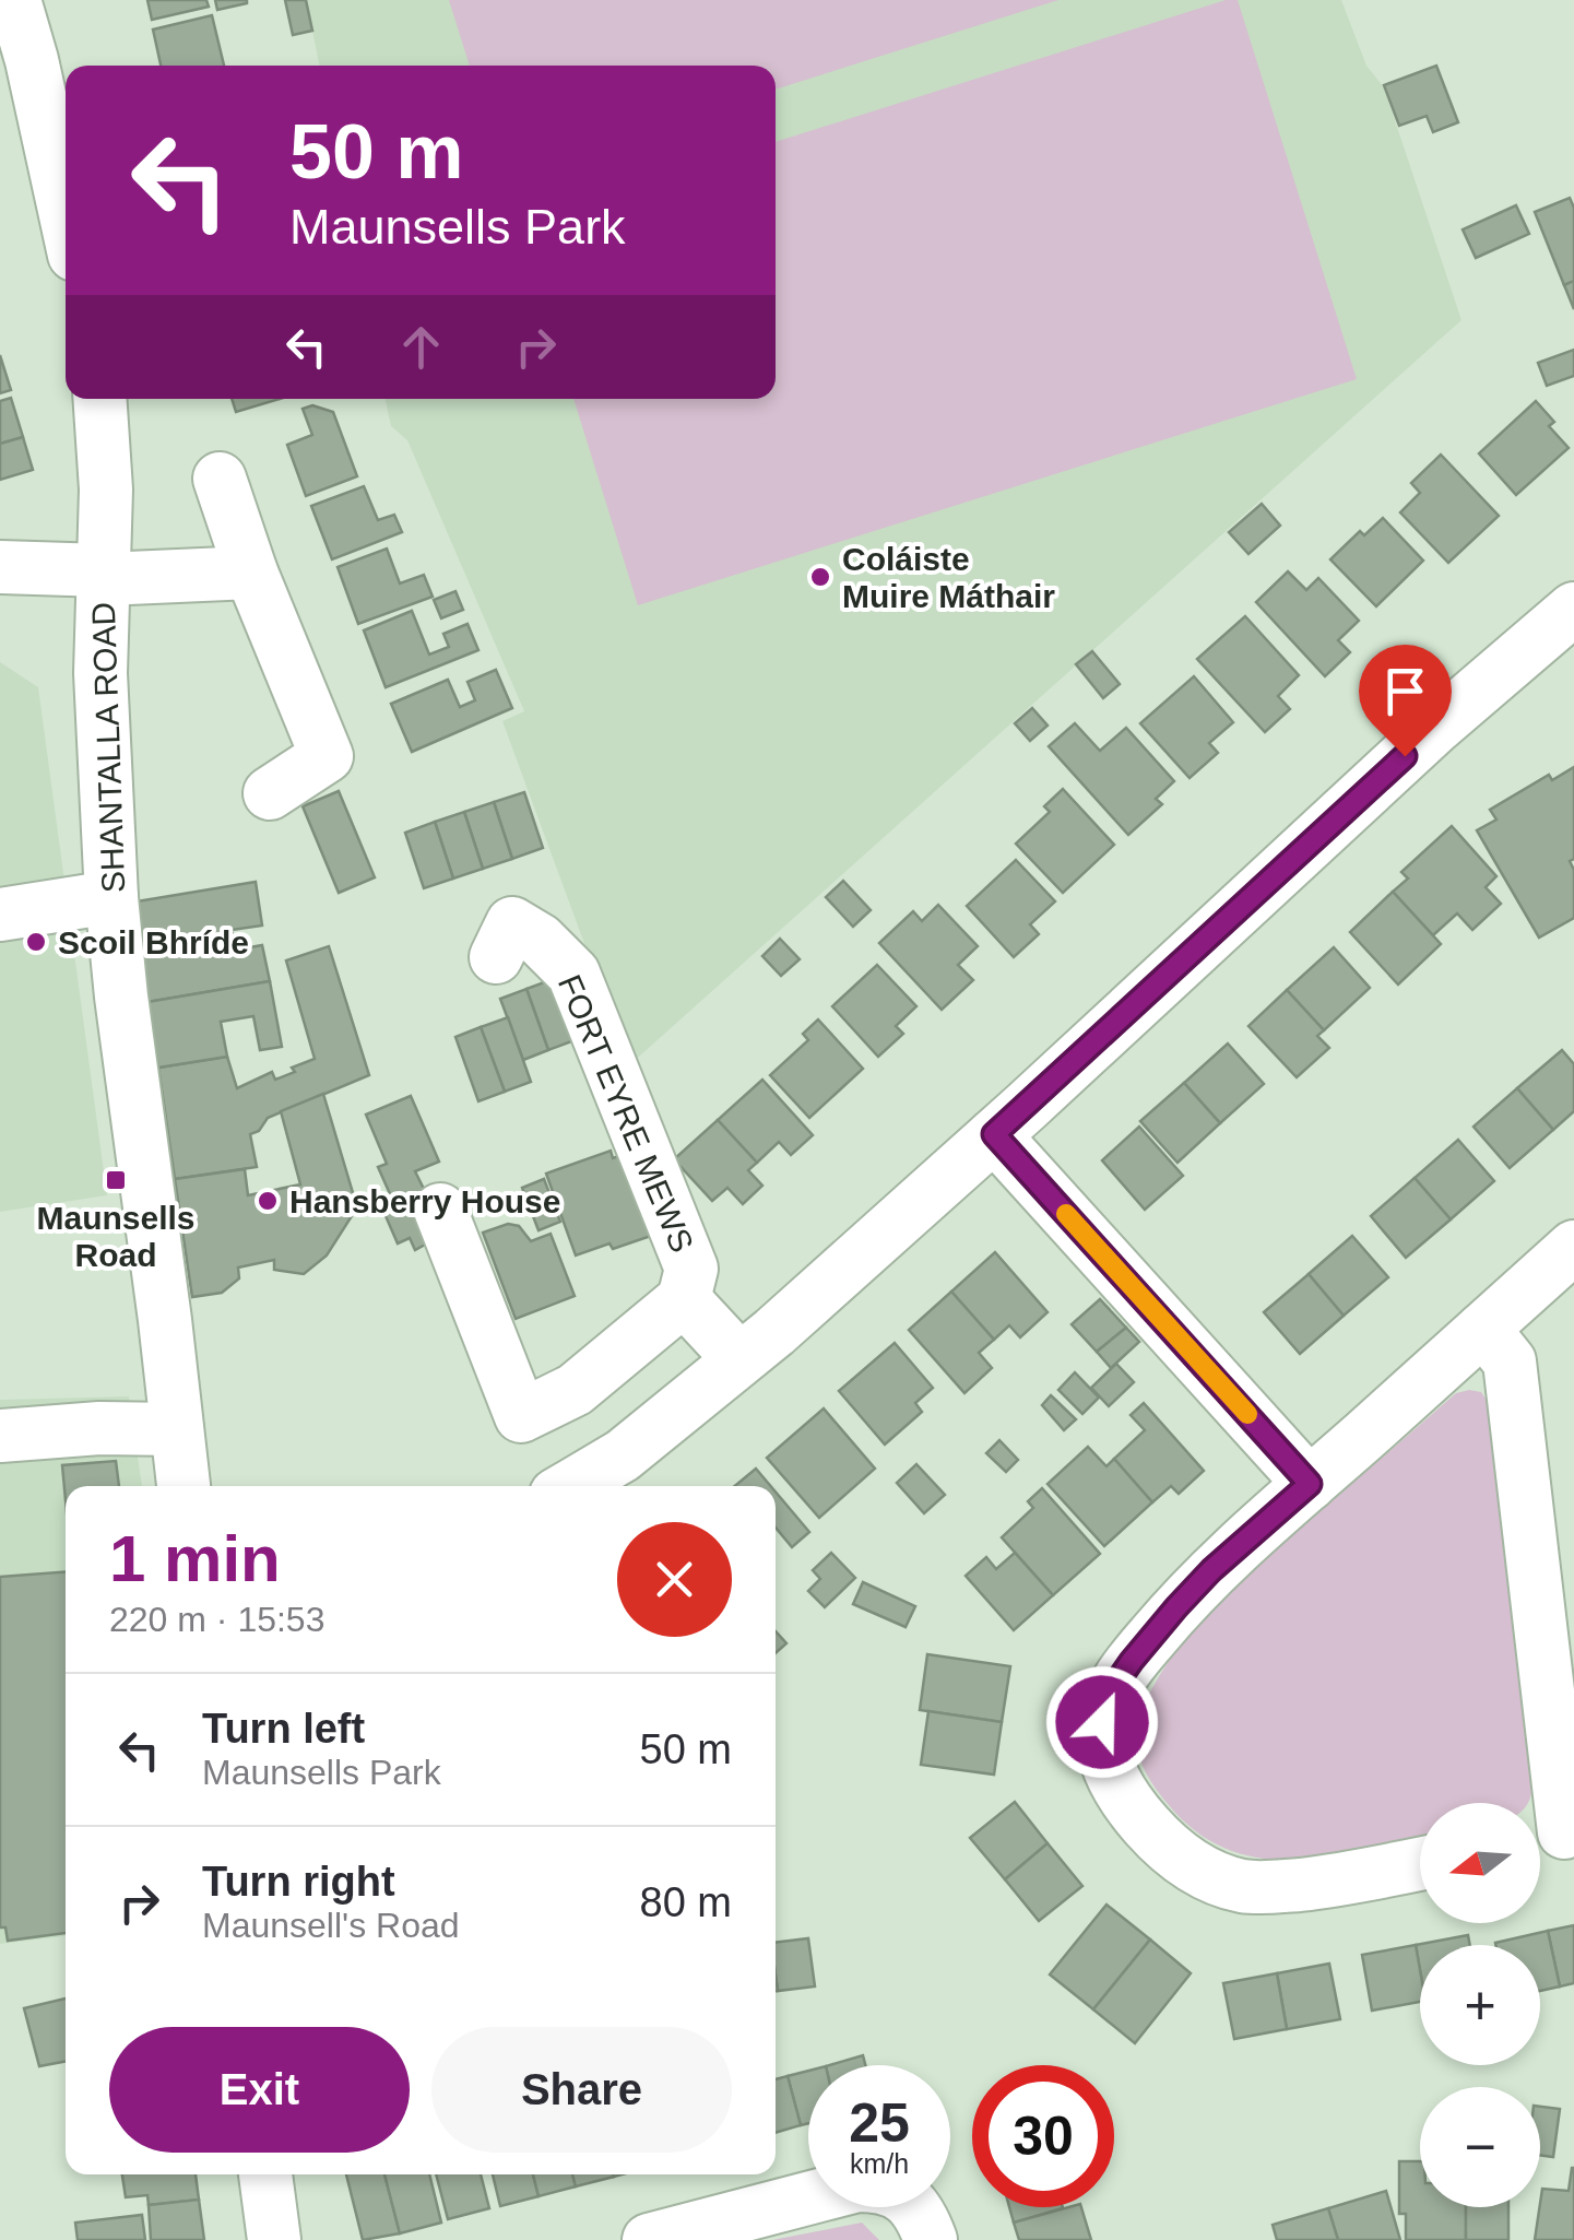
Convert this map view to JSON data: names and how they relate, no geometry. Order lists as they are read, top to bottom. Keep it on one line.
{"streets":{"street":["SHANTALLA ROAD","FORT EYRE MEWS"]},"places":{"other":["Coláiste Muire Máthair","Scoil Bhríde","Hansberry House"],"transit":["Maunsells Road"]},"north":"left","page":{"turn":["50 m","Maunsells Park"],"heading":["1 min","220 m · 15:53"],"list":[{"name":"Turn left","note":"Maunsells Park","value":"50 m"},{"name":"Turn right","note":"Maunsell's Road","value":"80 m"}],"map_buttons":["+","−"],"buttons":["Exit","Share"],"speed":"25 km/h","limit":"30"}}
